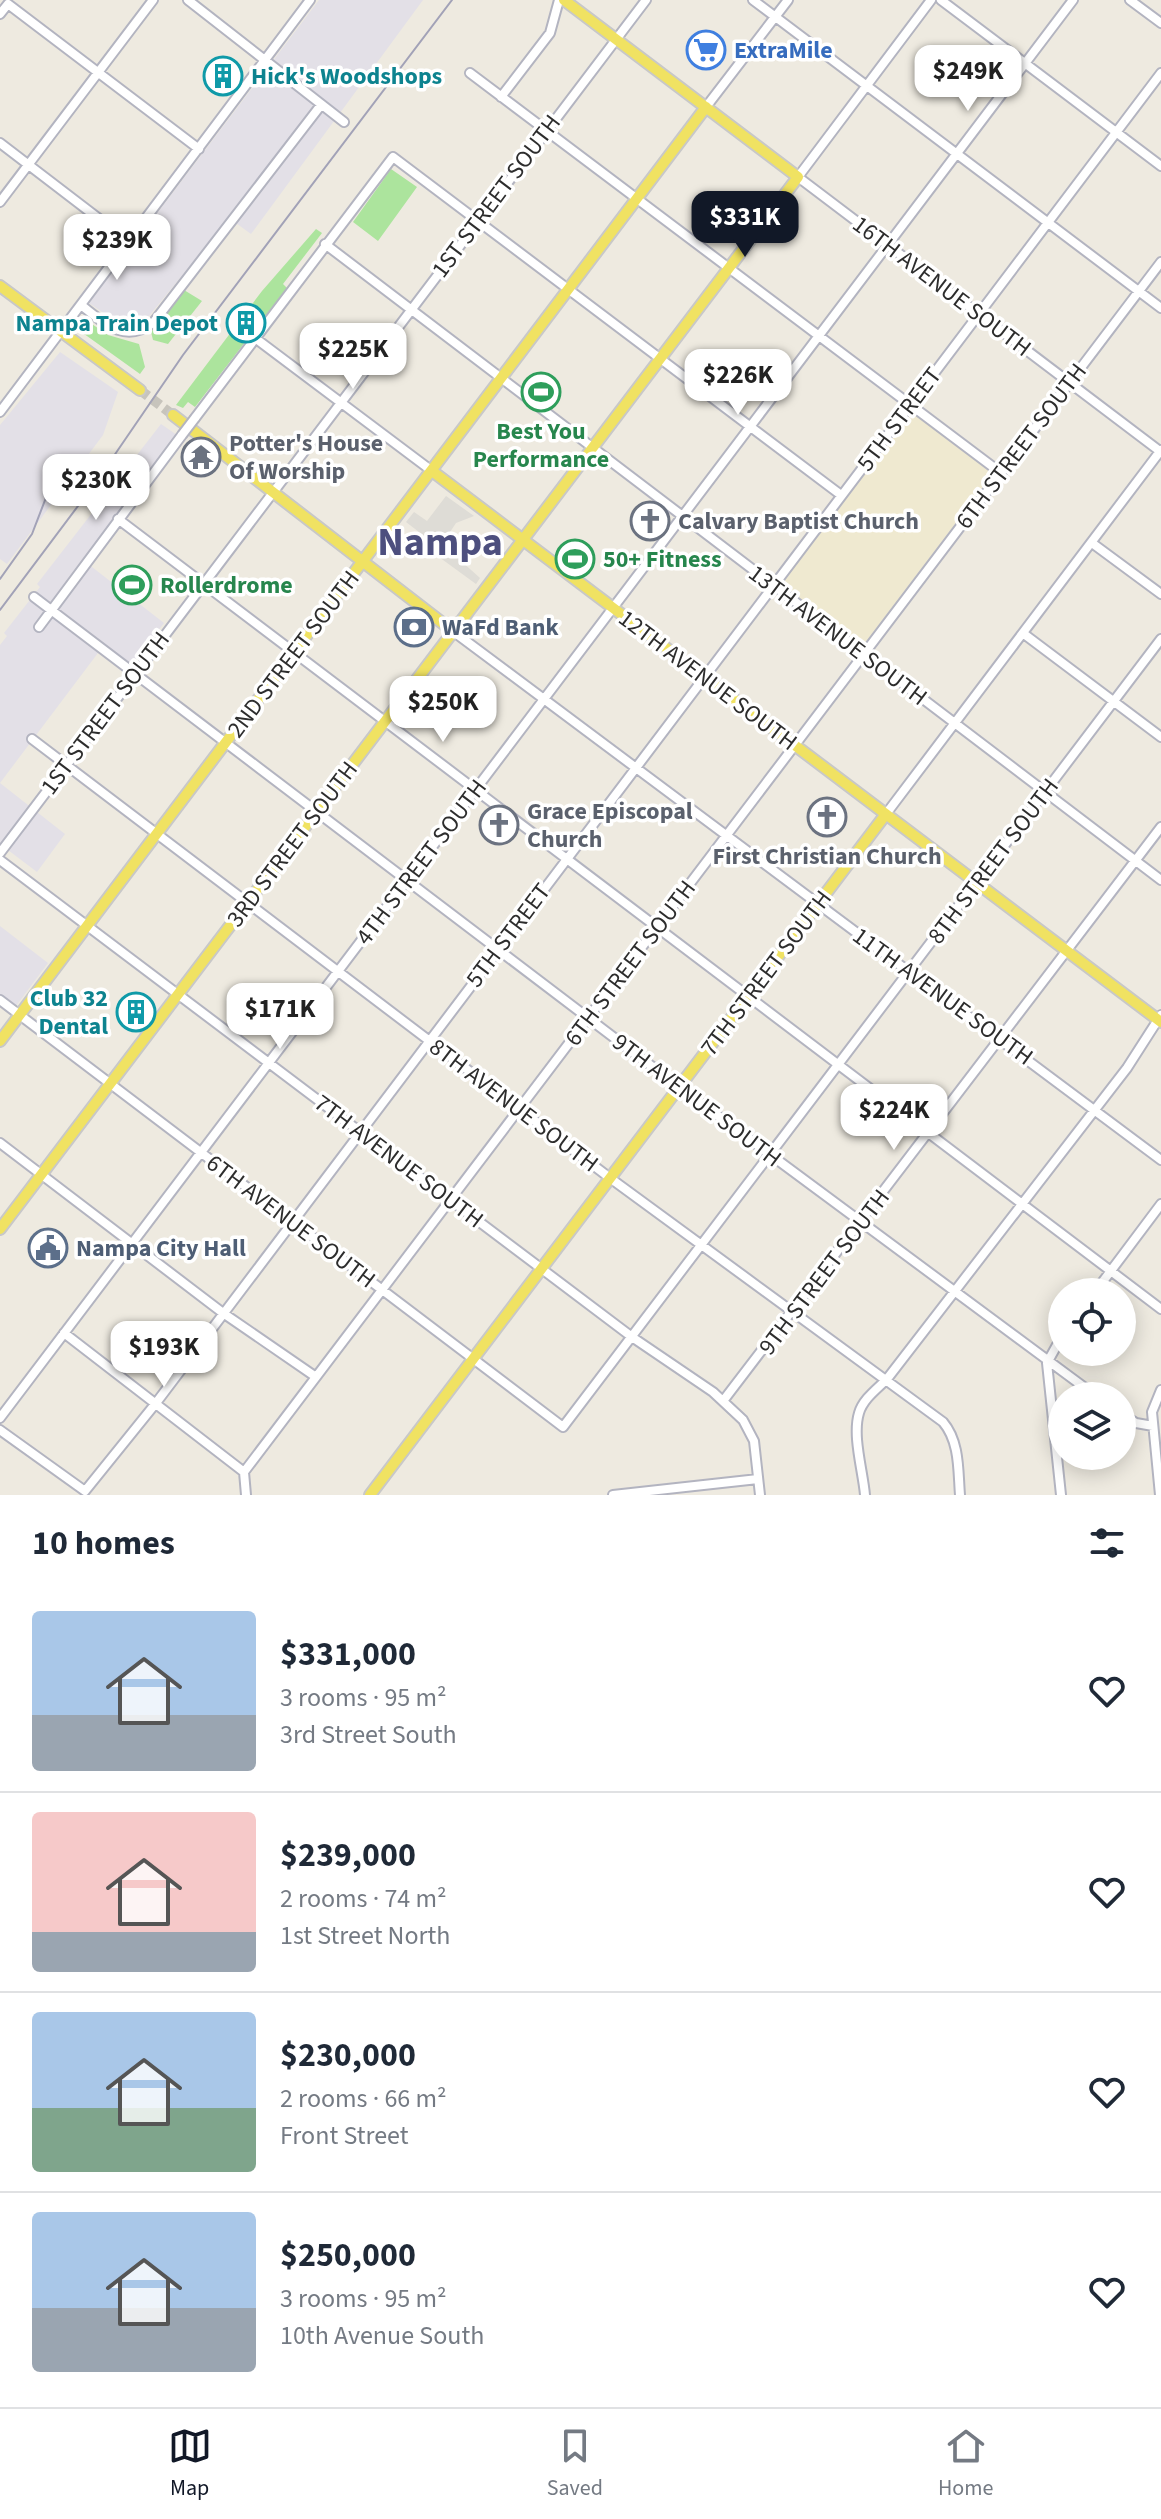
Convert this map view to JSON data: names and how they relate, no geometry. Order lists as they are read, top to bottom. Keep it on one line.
{"streets":{"main road":["16TH AVENUE SOUTH","2ND STREET SOUTH","12TH AVENUE SOUTH","3RD STREET SOUTH","7TH STREET SOUTH"],"street":["1ST STREET SOUTH","5TH STREET","6TH STREET SOUTH","13TH AVENUE SOUTH","8TH STREET SOUTH","4TH STREET SOUTH","11TH AVENUE SOUTH","9TH AVENUE SOUTH","8TH AVENUE SOUTH","7TH AVENUE SOUTH","6TH AVENUE SOUTH","9TH STREET SOUTH"]},"crossings":[["1ST STREET SOUTH","16TH AVENUE SOUTH"],["1ST STREET SOUTH","13TH AVENUE SOUTH"],["1ST STREET SOUTH","12TH AVENUE SOUTH"],["1ST STREET SOUTH","9TH AVENUE SOUTH"],["1ST STREET SOUTH","8TH AVENUE SOUTH"],["16TH AVENUE SOUTH","5TH STREET"],["16TH AVENUE SOUTH","6TH STREET SOUTH"],["16TH AVENUE SOUTH","2ND STREET SOUTH"],["16TH AVENUE SOUTH","3RD STREET SOUTH"],["16TH AVENUE SOUTH","4TH STREET SOUTH"],["16TH AVENUE SOUTH","7TH STREET SOUTH"],["5TH STREET","13TH AVENUE SOUTH"],["5TH STREET","12TH AVENUE SOUTH"],["5TH STREET","11TH AVENUE SOUTH"],["5TH STREET","9TH AVENUE SOUTH"],["5TH STREET","8TH AVENUE SOUTH"],["5TH STREET","7TH AVENUE SOUTH"],["5TH STREET","6TH AVENUE SOUTH"],["6TH STREET SOUTH","13TH AVENUE SOUTH"],["6TH STREET SOUTH","12TH AVENUE SOUTH"],["6TH STREET SOUTH","11TH AVENUE SOUTH"],["6TH STREET SOUTH","9TH AVENUE SOUTH"],["6TH STREET SOUTH","8TH AVENUE SOUTH"],["6TH STREET SOUTH","7TH AVENUE SOUTH"],["6TH STREET SOUTH","6TH AVENUE SOUTH"],["13TH AVENUE SOUTH","2ND STREET SOUTH"],["13TH AVENUE SOUTH","3RD STREET SOUTH"],["13TH AVENUE SOUTH","8TH STREET SOUTH"],["13TH AVENUE SOUTH","4TH STREET SOUTH"],["13TH AVENUE SOUTH","7TH STREET SOUTH"],["13TH AVENUE SOUTH","9TH STREET SOUTH"],["2ND STREET SOUTH","12TH AVENUE SOUTH"],["2ND STREET SOUTH","9TH AVENUE SOUTH"],["2ND STREET SOUTH","8TH AVENUE SOUTH"],["2ND STREET SOUTH","7TH AVENUE SOUTH"],["2ND STREET SOUTH","6TH AVENUE SOUTH"],["12TH AVENUE SOUTH","3RD STREET SOUTH"],["12TH AVENUE SOUTH","8TH STREET SOUTH"],["12TH AVENUE SOUTH","4TH STREET SOUTH"],["12TH AVENUE SOUTH","7TH STREET SOUTH"],["12TH AVENUE SOUTH","9TH STREET SOUTH"],["3RD STREET SOUTH","11TH AVENUE SOUTH"],["3RD STREET SOUTH","9TH AVENUE SOUTH"],["3RD STREET SOUTH","8TH AVENUE SOUTH"],["3RD STREET SOUTH","7TH AVENUE SOUTH"],["3RD STREET SOUTH","6TH AVENUE SOUTH"],["8TH STREET SOUTH","11TH AVENUE SOUTH"],["8TH STREET SOUTH","9TH AVENUE SOUTH"],["8TH STREET SOUTH","8TH AVENUE SOUTH"],["8TH STREET SOUTH","7TH AVENUE SOUTH"],["8TH STREET SOUTH","6TH AVENUE SOUTH"],["4TH STREET SOUTH","11TH AVENUE SOUTH"],["4TH STREET SOUTH","9TH AVENUE SOUTH"],["4TH STREET SOUTH","8TH AVENUE SOUTH"],["4TH STREET SOUTH","7TH AVENUE SOUTH"],["4TH STREET SOUTH","6TH AVENUE SOUTH"],["7TH STREET SOUTH","11TH AVENUE SOUTH"],["7TH STREET SOUTH","9TH AVENUE SOUTH"],["7TH STREET SOUTH","8TH AVENUE SOUTH"],["7TH STREET SOUTH","7TH AVENUE SOUTH"],["7TH STREET SOUTH","6TH AVENUE SOUTH"],["11TH AVENUE SOUTH","9TH STREET SOUTH"],["9TH AVENUE SOUTH","9TH STREET SOUTH"],["8TH AVENUE SOUTH","9TH STREET SOUTH"],["7TH AVENUE SOUTH","9TH STREET SOUTH"]],"districts":["Nampa"],"places":{"supermarket":["ExtraMile"],"building":["Hick's Woodshops","Nampa Train Depot","Club 32 Dental"],"sports":["Best You Performance","50+ Fitness","Rollerdrome"],"temple":["Potter's House Of Worship"],"church":["Calvary Baptist Church","First Christian Church","Grace Episcopal Church"],"bank":["WaFd Bank"],"public building":["Nampa City Hall"]},"page":{"price":["$249K","$331K","$239K","$225K","$226K","$230K","$250K","$171K","$224K","$193K"],"heading":"10 homes","list":[{"name":"$331,000","note":"3 rooms · 95 m² · 3rd Street South"},{"name":"$239,000","note":"2 rooms · 74 m² · 1st Street North"},{"name":"$230,000","note":"2 rooms · 66 m² · Front Street"},{"name":"$250,000","note":"3 rooms · 95 m² · 10th Avenue South"}],"tabs":["Map","Saved","Home"]}}
